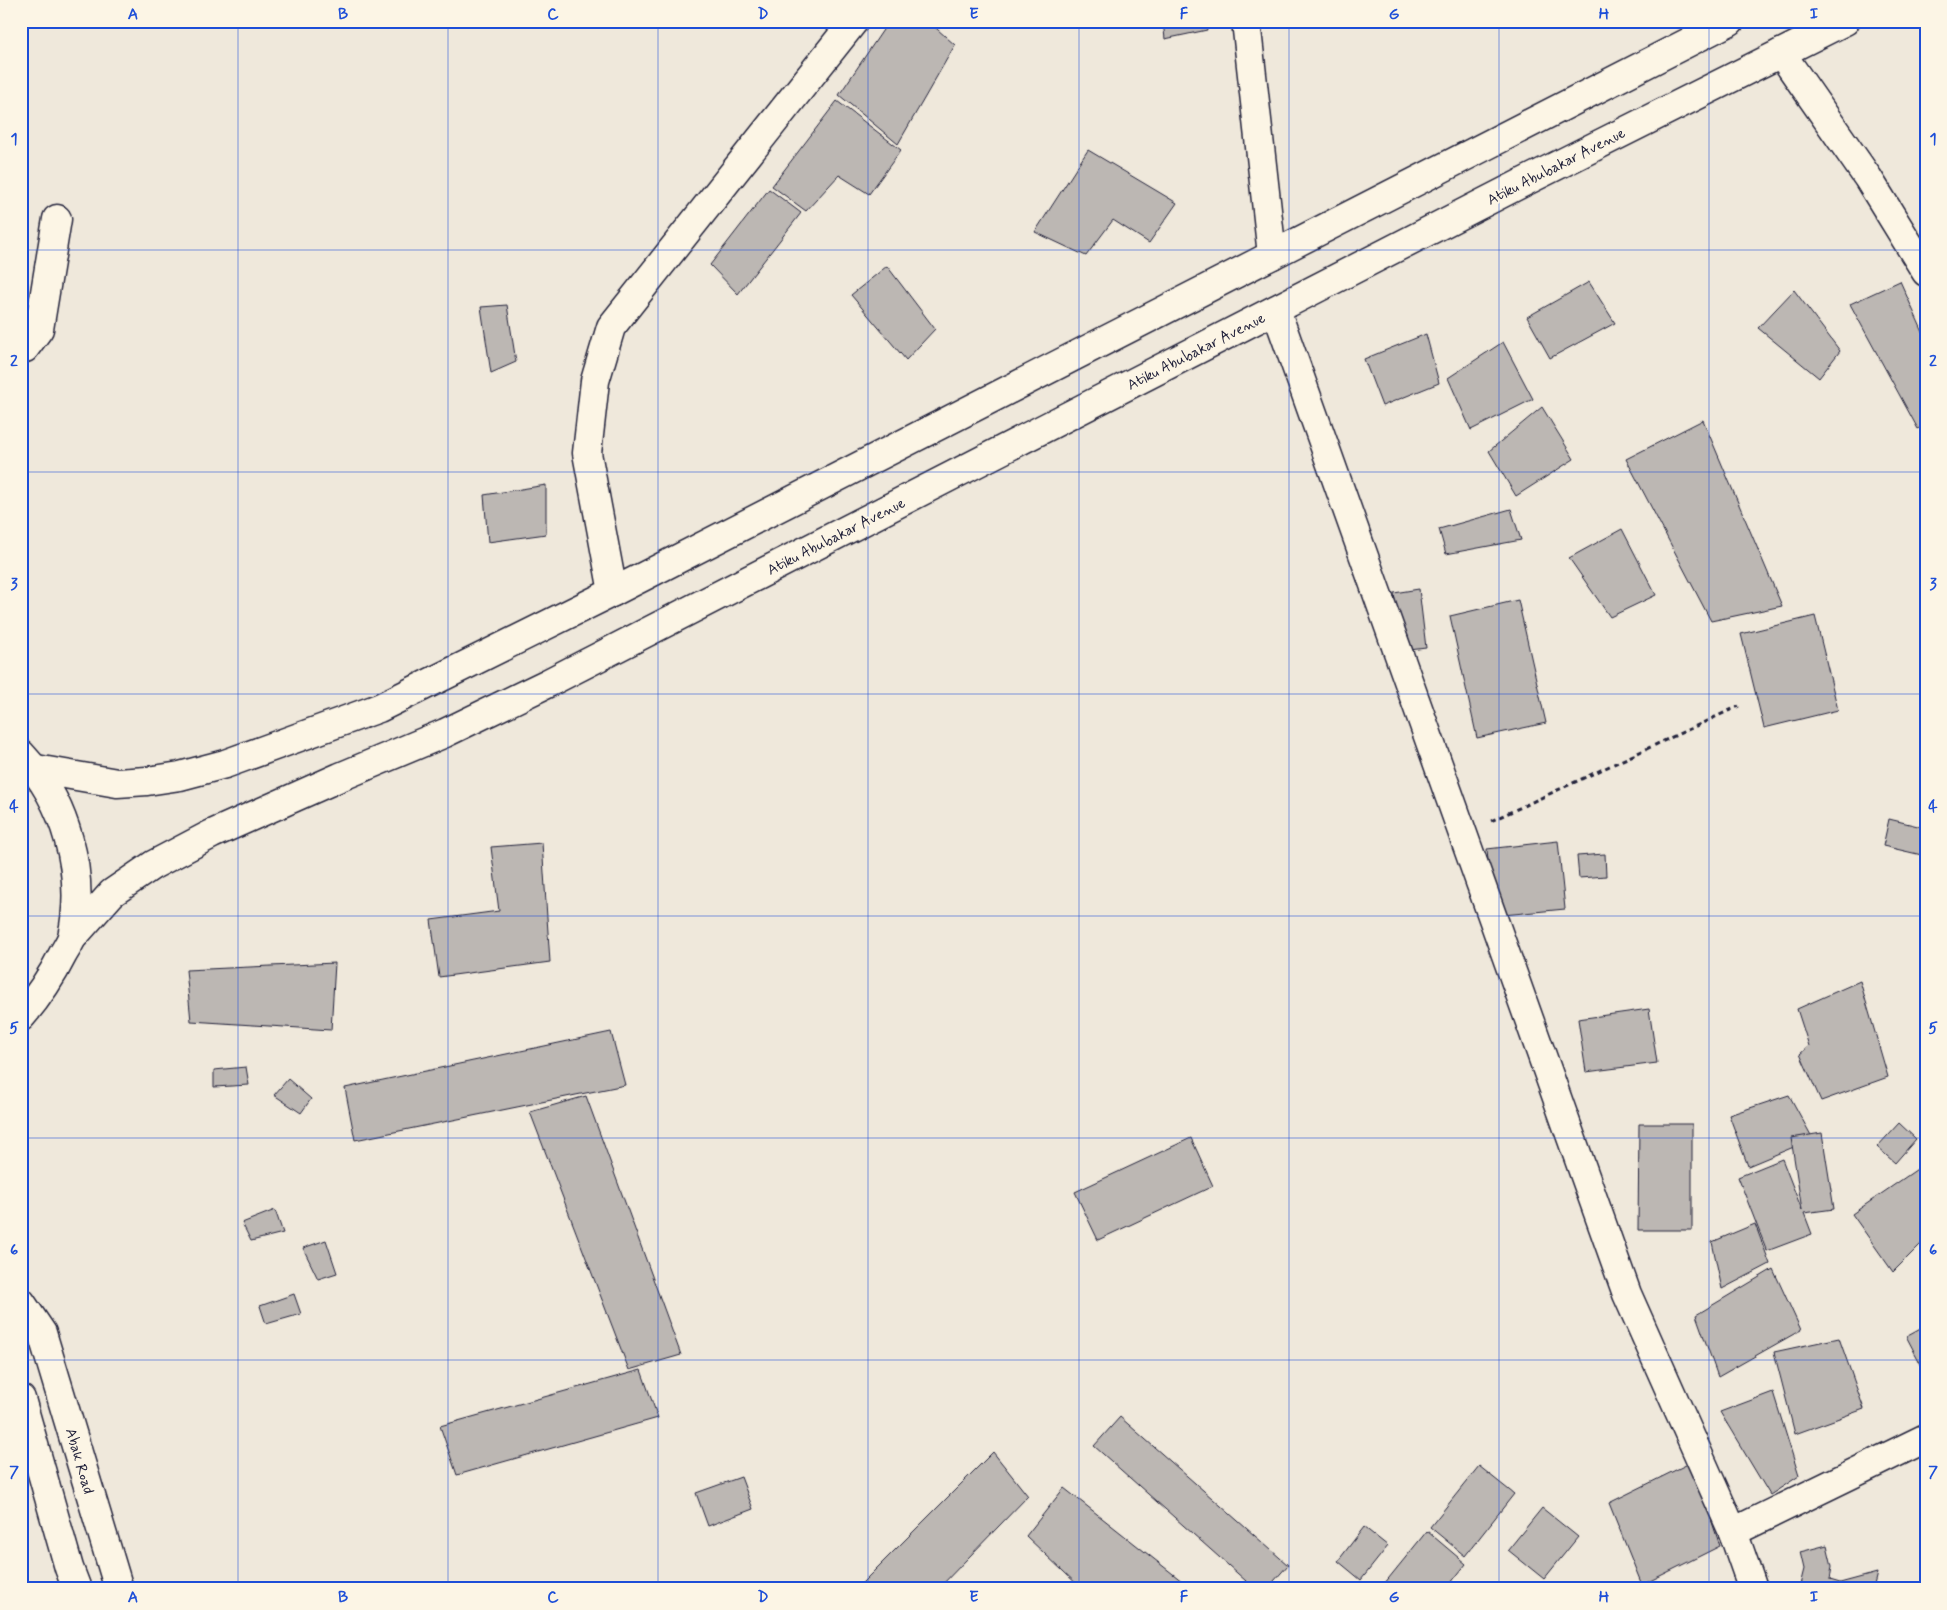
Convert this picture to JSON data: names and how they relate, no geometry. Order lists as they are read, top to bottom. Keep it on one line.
{"streets":{"main road":["Atiku Abubakar Avenue","Abak Road"]},"grid":{"columns":["A","B","C","D","E","F","G","H","I"],"rows":["1","2","3","4","5","6","7"]}}
